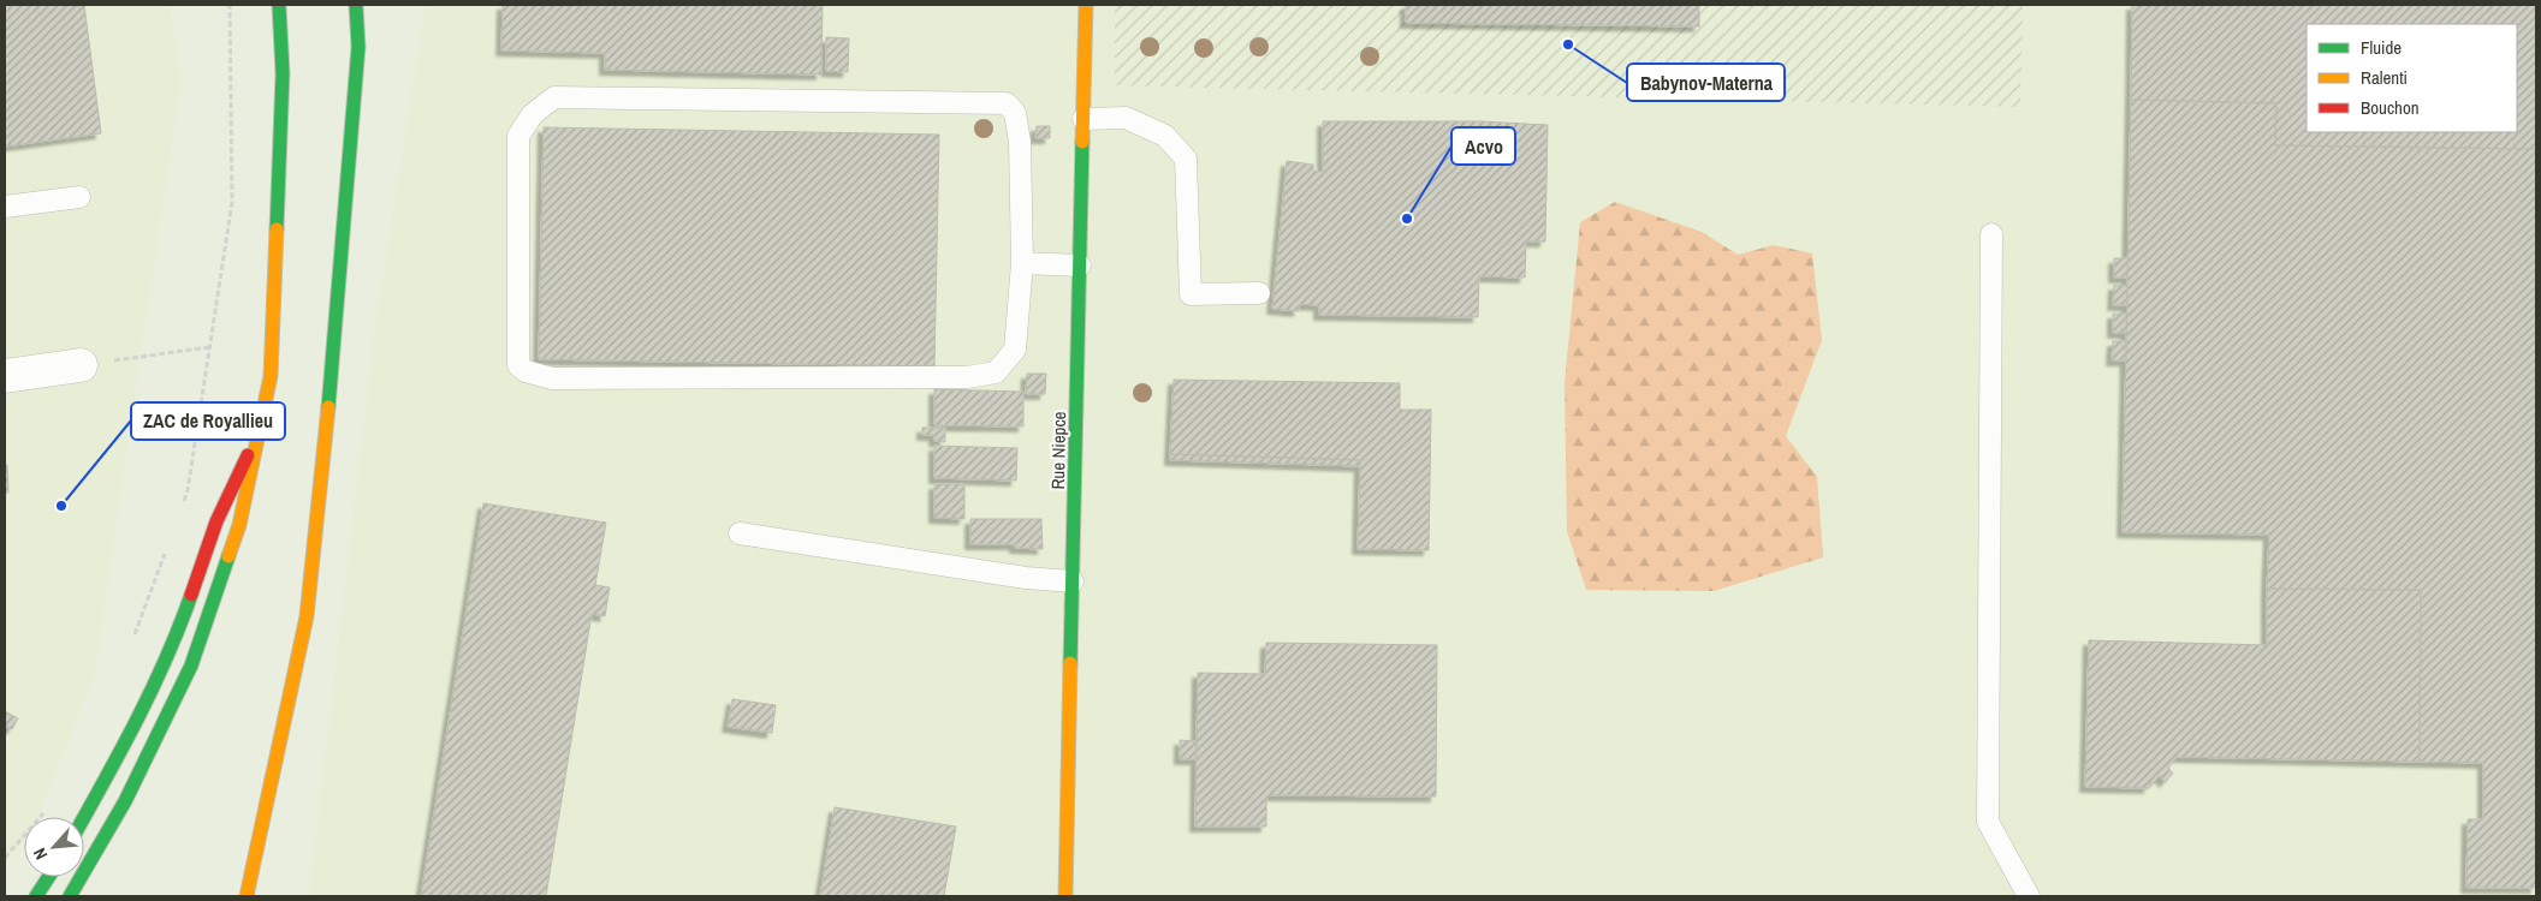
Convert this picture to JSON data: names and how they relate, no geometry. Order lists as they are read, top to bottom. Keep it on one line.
{"streets":{"main road":["Rue Niepce"]},"places":["Babynov-Materna","Acvo","ZAC de Royallieu"],"legend":["Fluide","Ralenti","Bouchon"],"north":"bottom left"}
